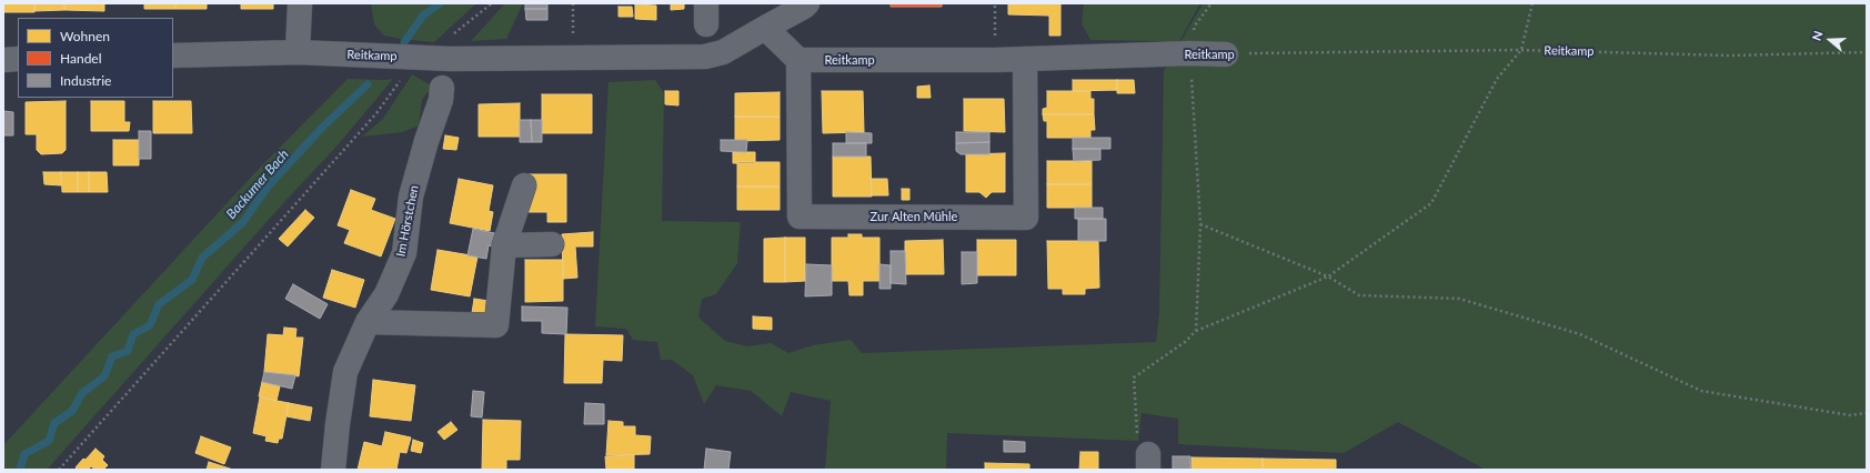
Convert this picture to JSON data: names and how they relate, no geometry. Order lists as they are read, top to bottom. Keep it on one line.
{"streets":{"street":["Reitkamp","Zur Alten Mühle","Im Hörstchen"]},"crossings":[["Reitkamp","Zur Alten Mühle"]],"water":["Backumer Bach"],"legend":["Wohnen","Handel","Industrie"],"north":"left"}
